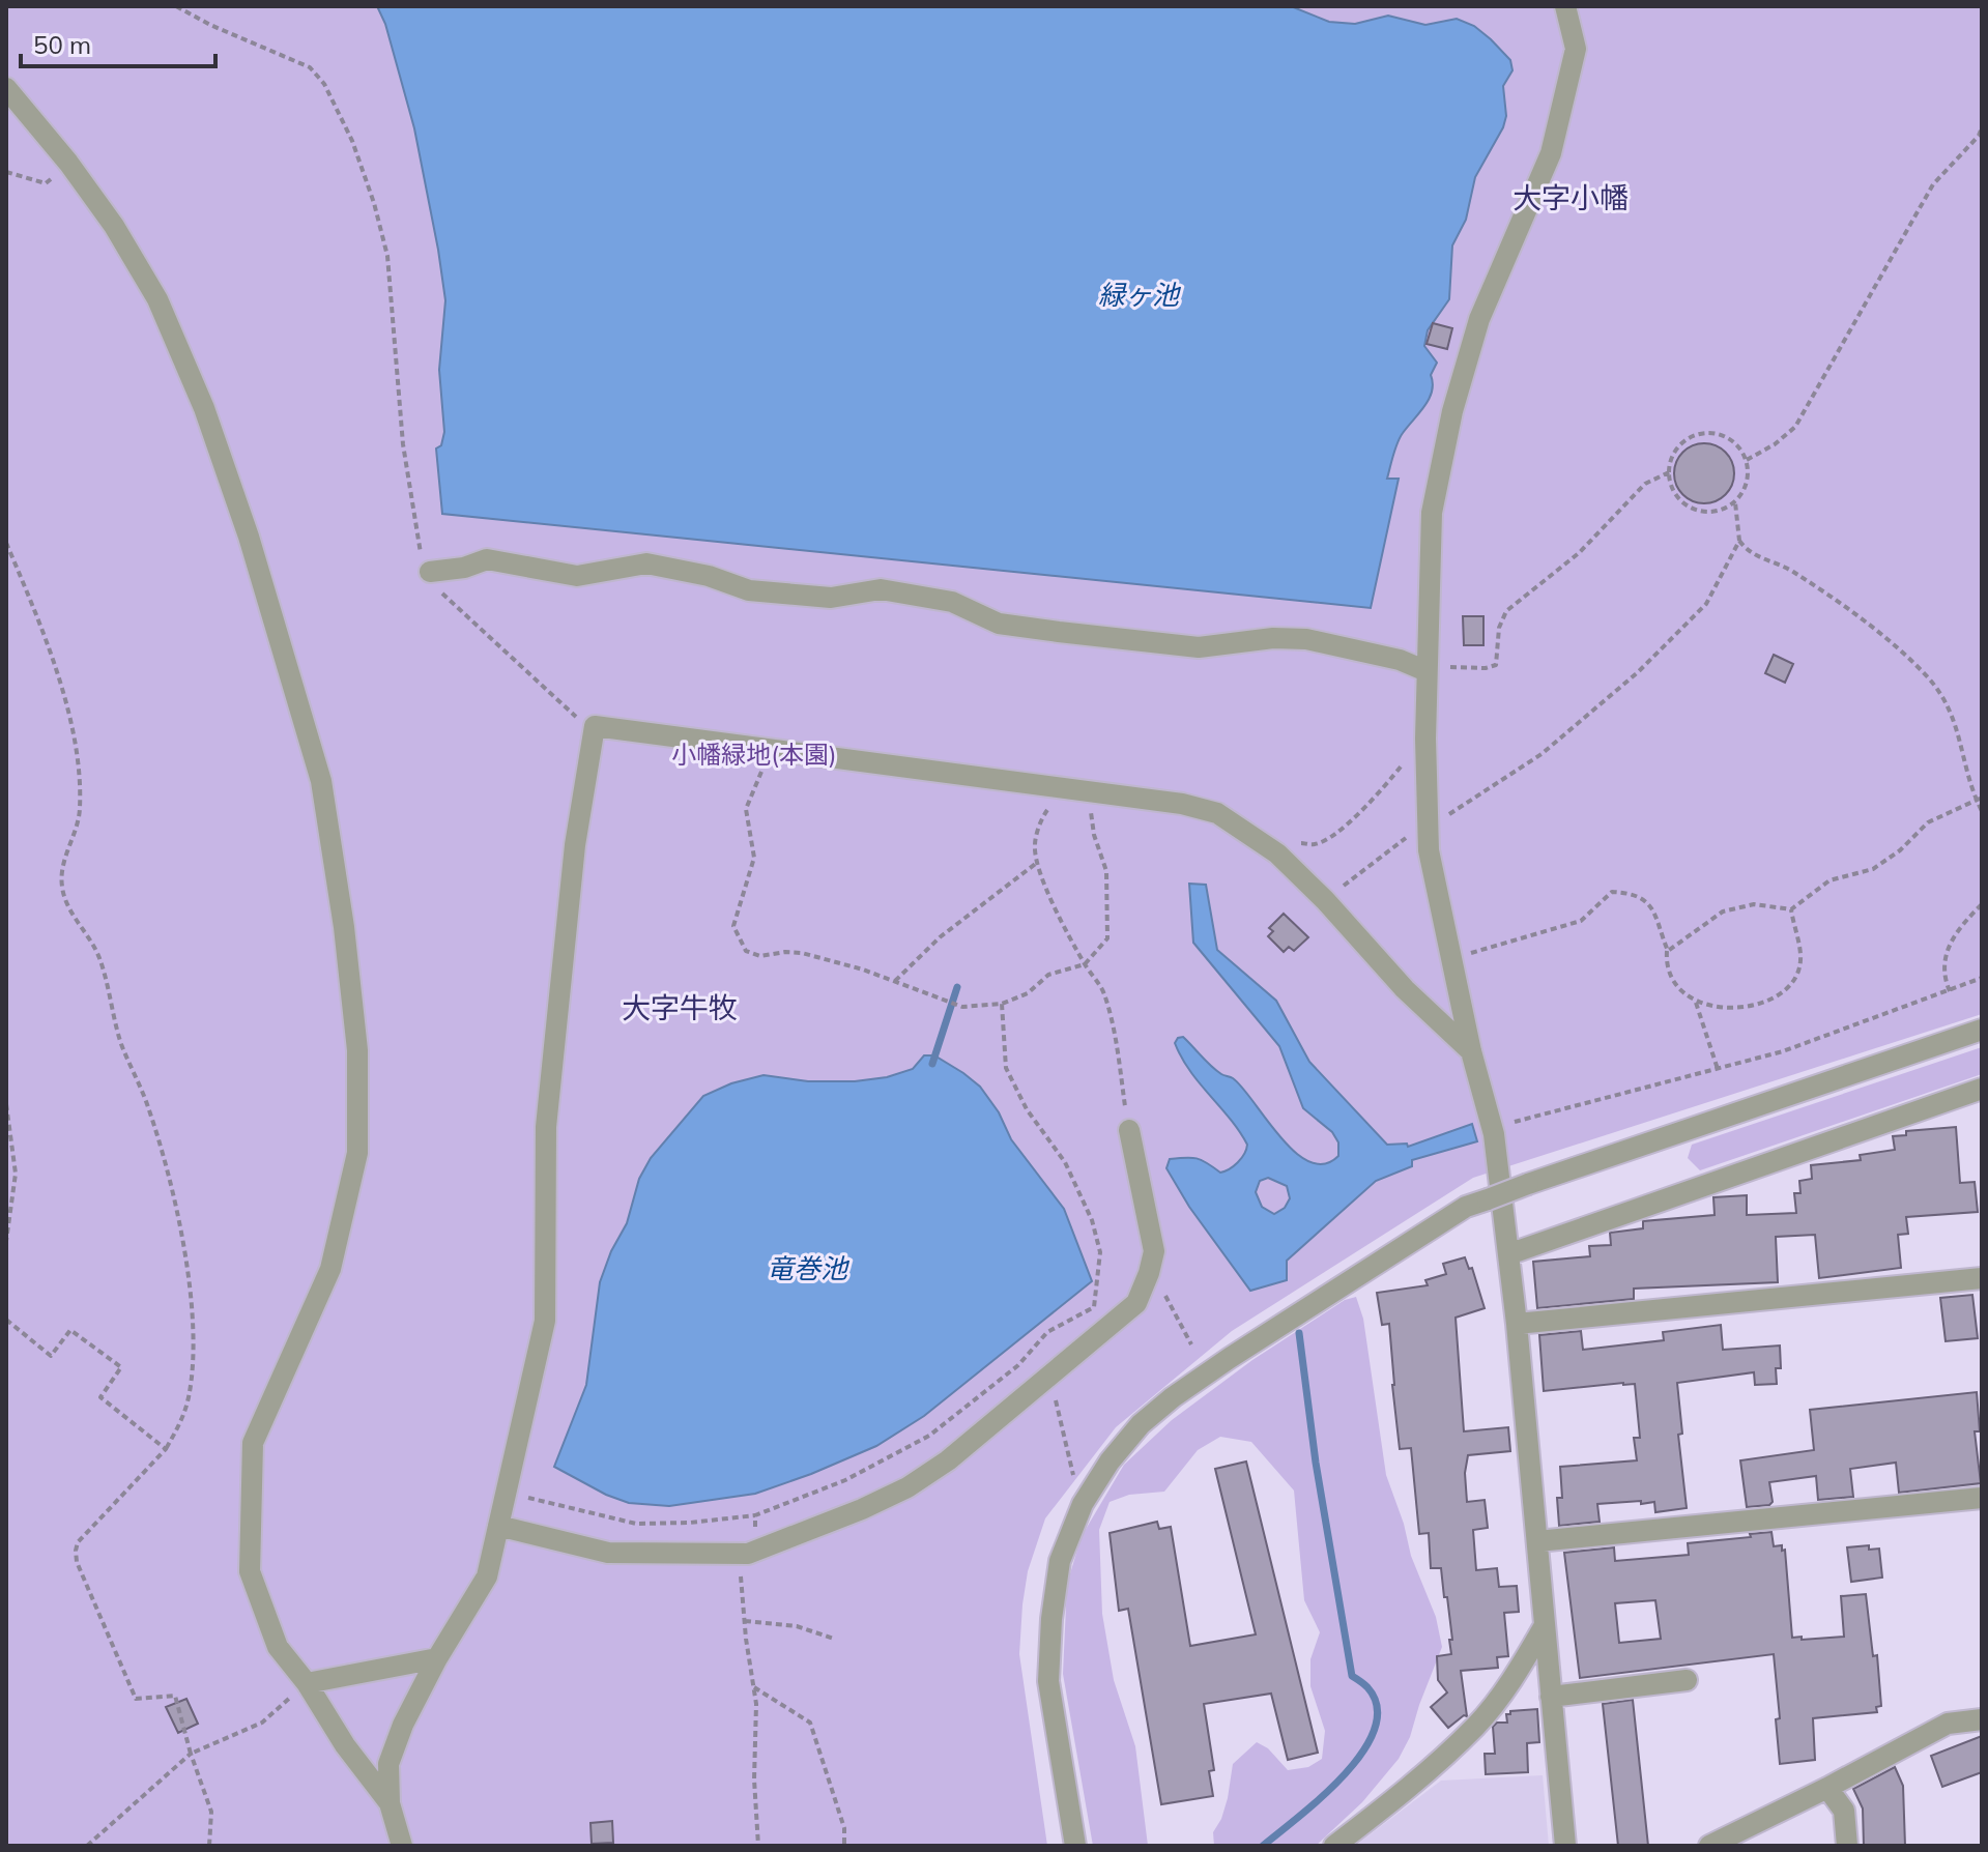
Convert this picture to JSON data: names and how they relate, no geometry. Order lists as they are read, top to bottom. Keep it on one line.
{"districts":["大字小幡","大字牛牧"],"water":["緑ヶ池","竜巻池"],"parks":["小幡緑地(本園)"],"scale_bar":"50 m"}
